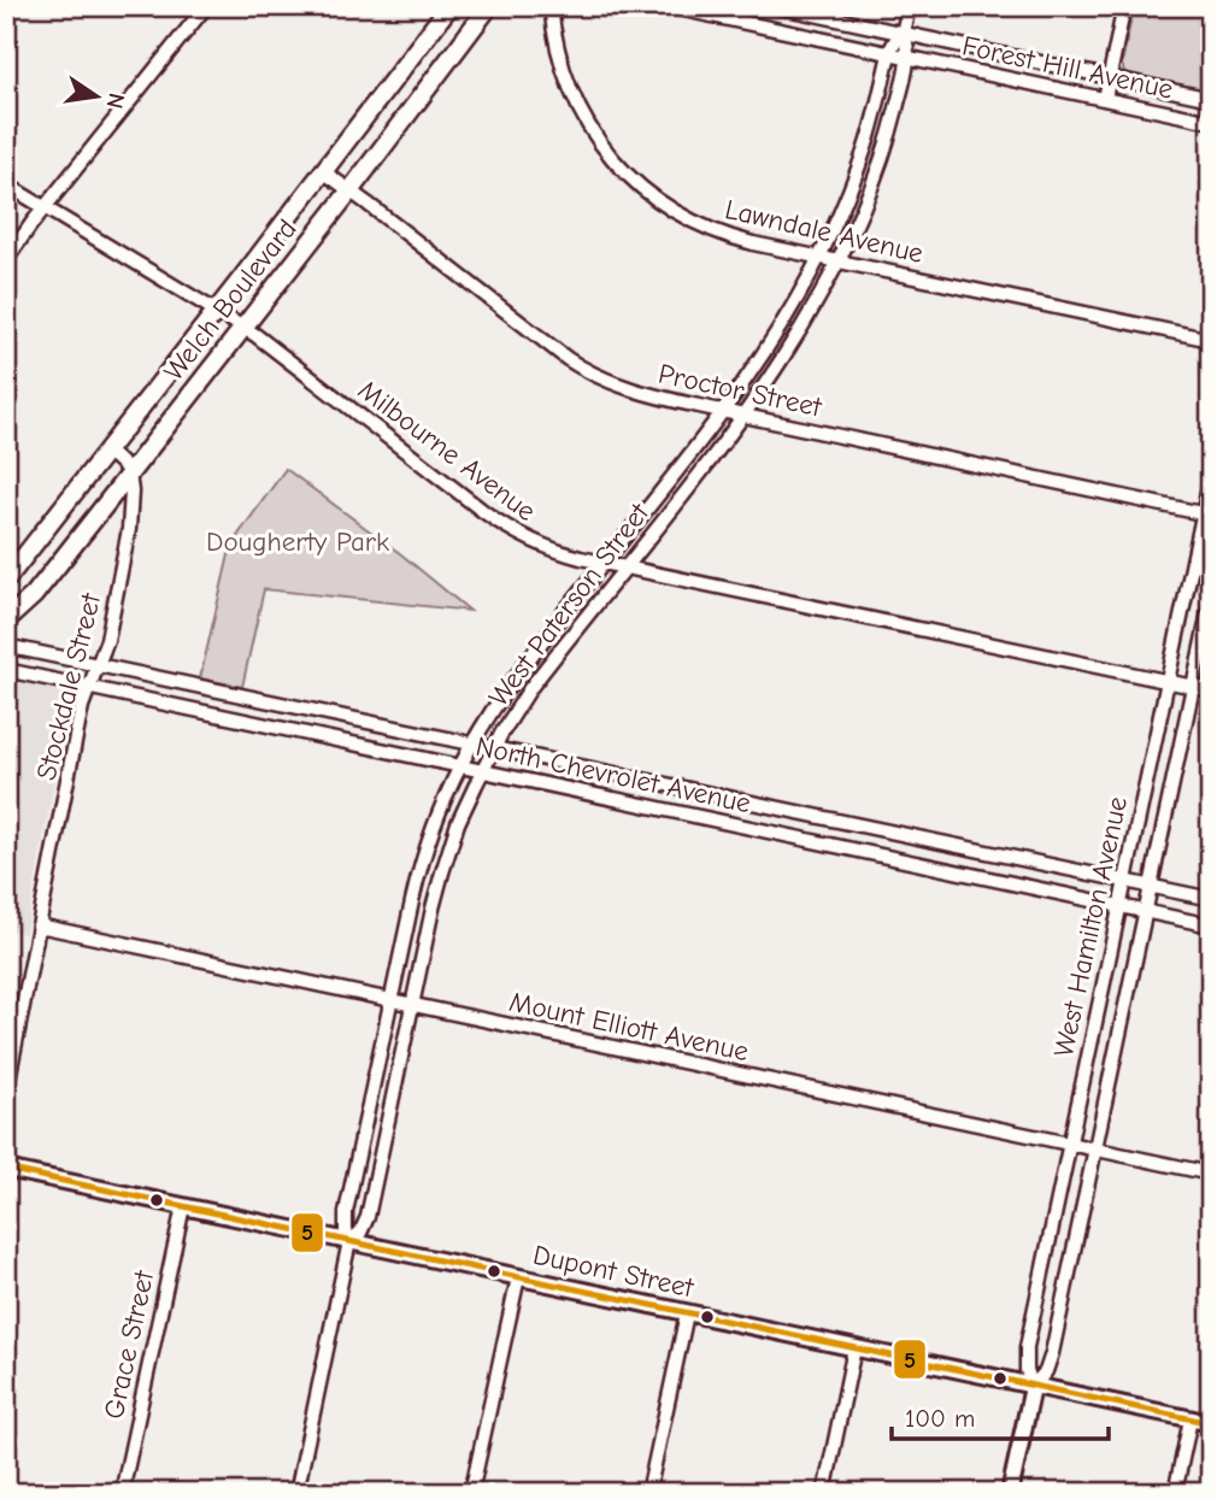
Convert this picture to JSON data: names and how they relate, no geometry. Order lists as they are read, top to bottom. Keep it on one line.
{"streets":{"main road":["Welch Boulevard"],"street":["Forest Hill Avenue","Lawndale Avenue","Proctor Street","Milbourne Avenue","West Paterson Street","Stockdale Street","North Chevrolet Avenue","West Hamilton Avenue","Mount Elliott Avenue","Dupont Street","Grace Street"]},"crossings":[["Forest Hill Avenue","West Paterson Street"],["Lawndale Avenue","West Paterson Street"],["Welch Boulevard","Proctor Street"],["Welch Boulevard","Milbourne Avenue"],["Welch Boulevard","Stockdale Street"],["Proctor Street","West Paterson Street"],["Proctor Street","West Hamilton Avenue"],["Milbourne Avenue","West Paterson Street"],["Milbourne Avenue","West Hamilton Avenue"],["West Paterson Street","North Chevrolet Avenue"],["West Paterson Street","Mount Elliott Avenue"],["West Paterson Street","Dupont Street"],["Stockdale Street","North Chevrolet Avenue"],["Stockdale Street","Mount Elliott Avenue"],["North Chevrolet Avenue","West Hamilton Avenue"],["West Hamilton Avenue","Mount Elliott Avenue"],["West Hamilton Avenue","Dupont Street"],["Dupont Street","Grace Street"]],"parks":["Dougherty Park"],"lines":["transit line 5"],"scale_bar":"100 m","north":"right"}
